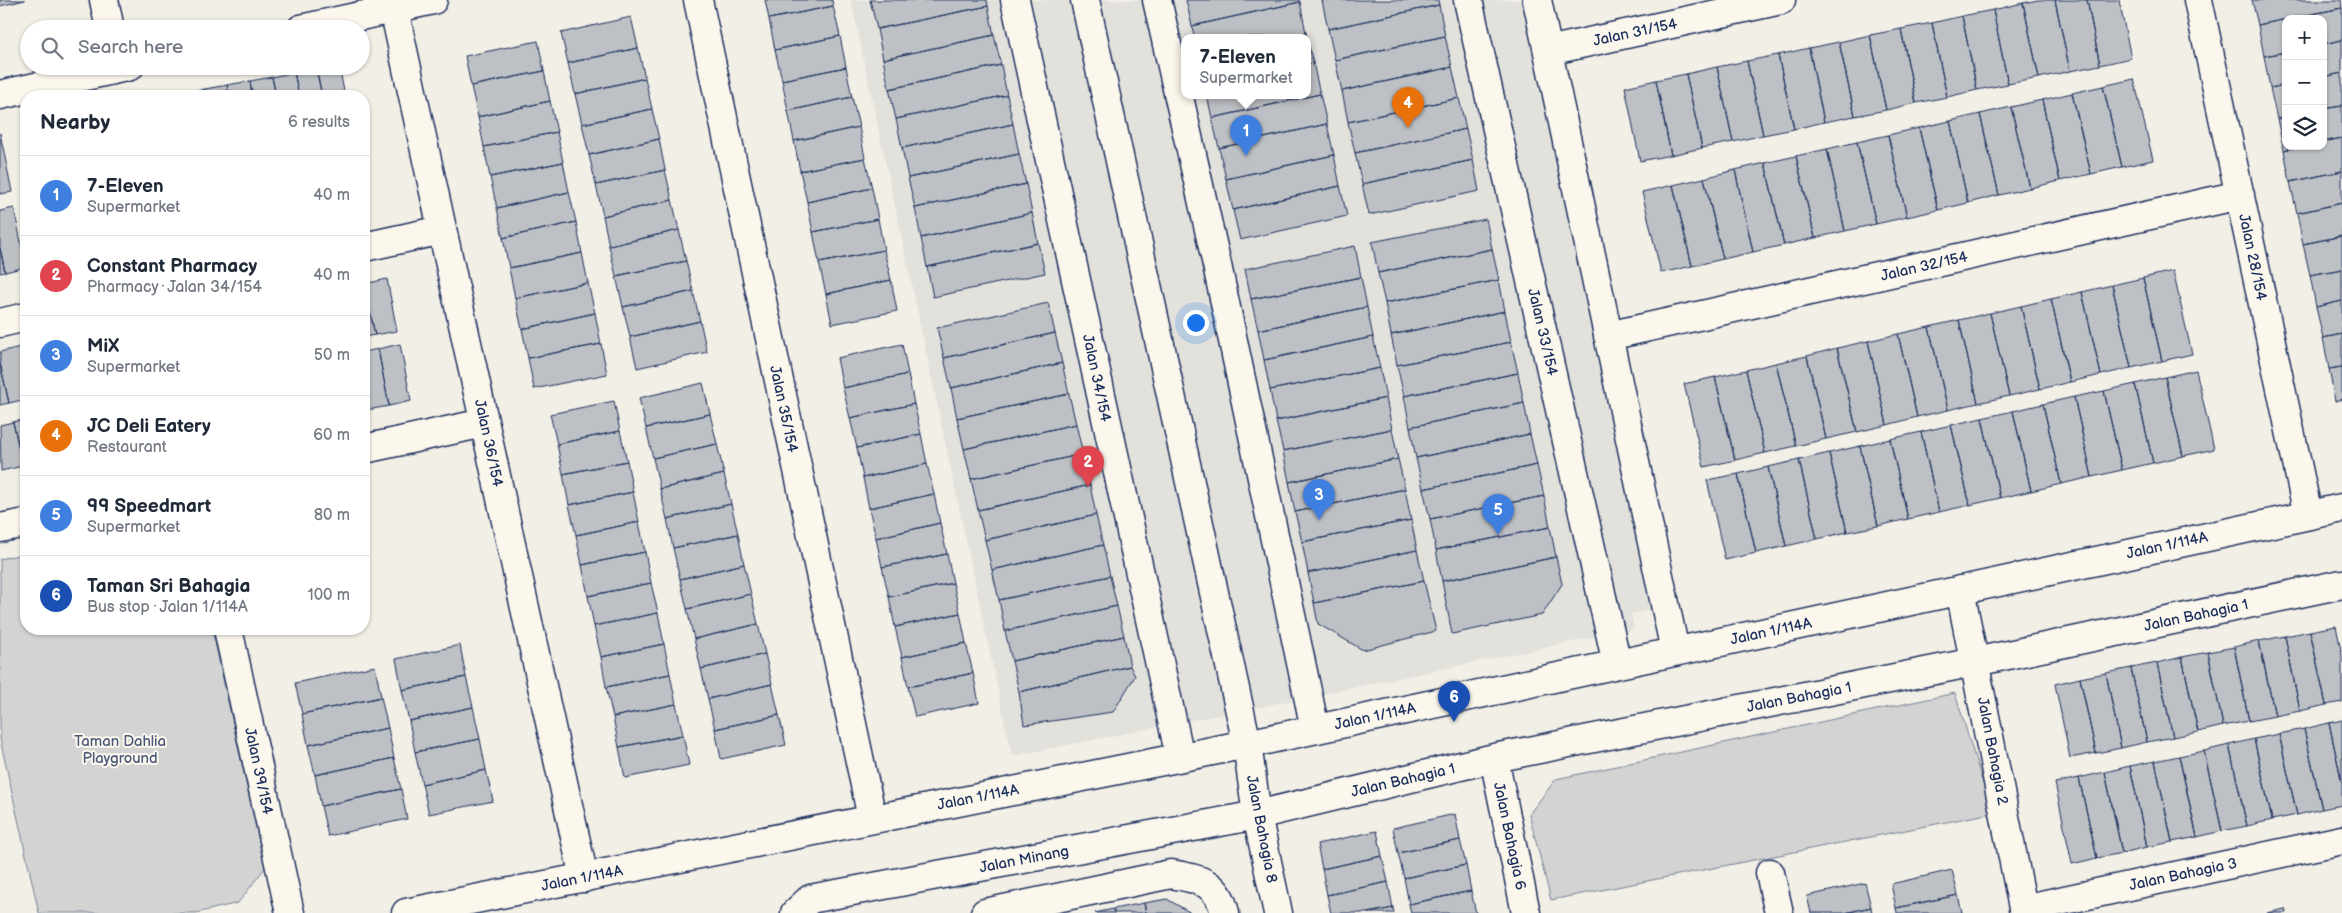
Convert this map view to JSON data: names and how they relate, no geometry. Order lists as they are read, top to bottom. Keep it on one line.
{"streets":{"street":["Jalan 31/154","Jalan 28/154","Jalan 32/154","Jalan 33/154","Jalan 34/154","Jalan 35/154","Jalan 36/154","Jalan 1/114A","Jalan Bahagia 1","Jalan Bahagia 2","Jalan 39/154","Jalan Bahagia 8","Jalan Bahagia 6","Jalan Minang","Jalan Bahagia 3"]},"crossings":[["Jalan 28/154","Jalan 32/154"],["Jalan 28/154","Jalan 1/114A"],["Jalan 33/154","Jalan 1/114A"],["Jalan 34/154","Jalan 1/114A"],["Jalan 35/154","Jalan 1/114A"],["Jalan 36/154","Jalan 1/114A"],["Jalan 1/114A","Jalan Bahagia 2"],["Jalan 1/114A","Jalan Bahagia 8"],["Jalan Bahagia 1","Jalan Bahagia 2"],["Jalan Bahagia 1","Jalan Bahagia 8"],["Jalan Bahagia 1","Jalan Bahagia 6"],["Jalan Bahagia 1","Jalan Minang"],["Jalan Bahagia 2","Jalan Bahagia 3"],["Jalan Bahagia 8","Jalan Minang"]],"parks":["Taman Dahlia Playground"],"page":{"map_buttons":["+","−"],"search":"Search here","popup":["7-Eleven","Supermarket"],"pins":["4","1","2","3","5","6"],"heading":["Nearby","6 results"],"list":[{"mark":"1","name":"7-Eleven","note":"Supermarket","value":"40 m"},{"mark":"2","name":"Constant Pharmacy","note":"Pharmacy · Jalan 34/154","value":"40 m"},{"mark":"3","name":"MiX","note":"Supermarket","value":"50 m"},{"mark":"4","name":"JC Deli Eatery","note":"Restaurant","value":"60 m"},{"mark":"5","name":"99 Speedmart","note":"Supermarket","value":"80 m"},{"mark":"6","name":"Taman Sri Bahagia","note":"Bus stop · Jalan 1/114A","value":"100 m"}]}}
